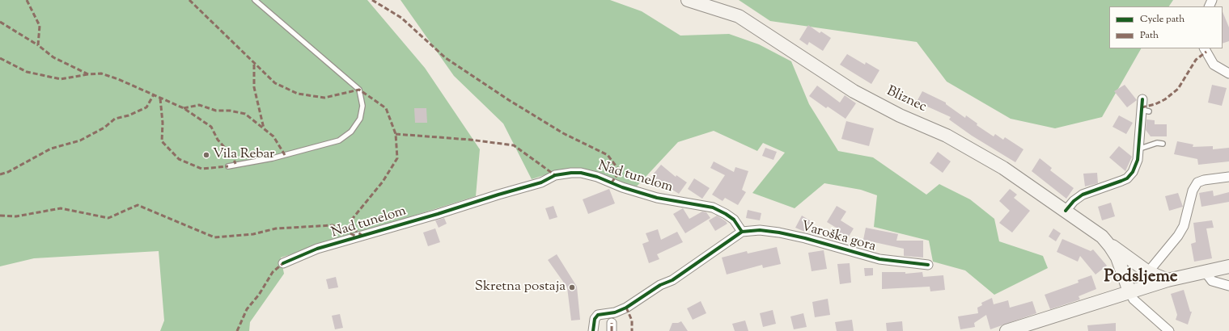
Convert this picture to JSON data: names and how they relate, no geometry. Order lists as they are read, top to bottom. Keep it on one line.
{"streets":{"main road":["Bliznec"],"street":["Nad tunelom","Varoška gora"]},"crossings":[["Nad tunelom","Varoška gora"]],"districts":["Podsljeme"],"places":["Vila Rebar","Skretna postaja"],"legend":["Cycle path","Path"]}
